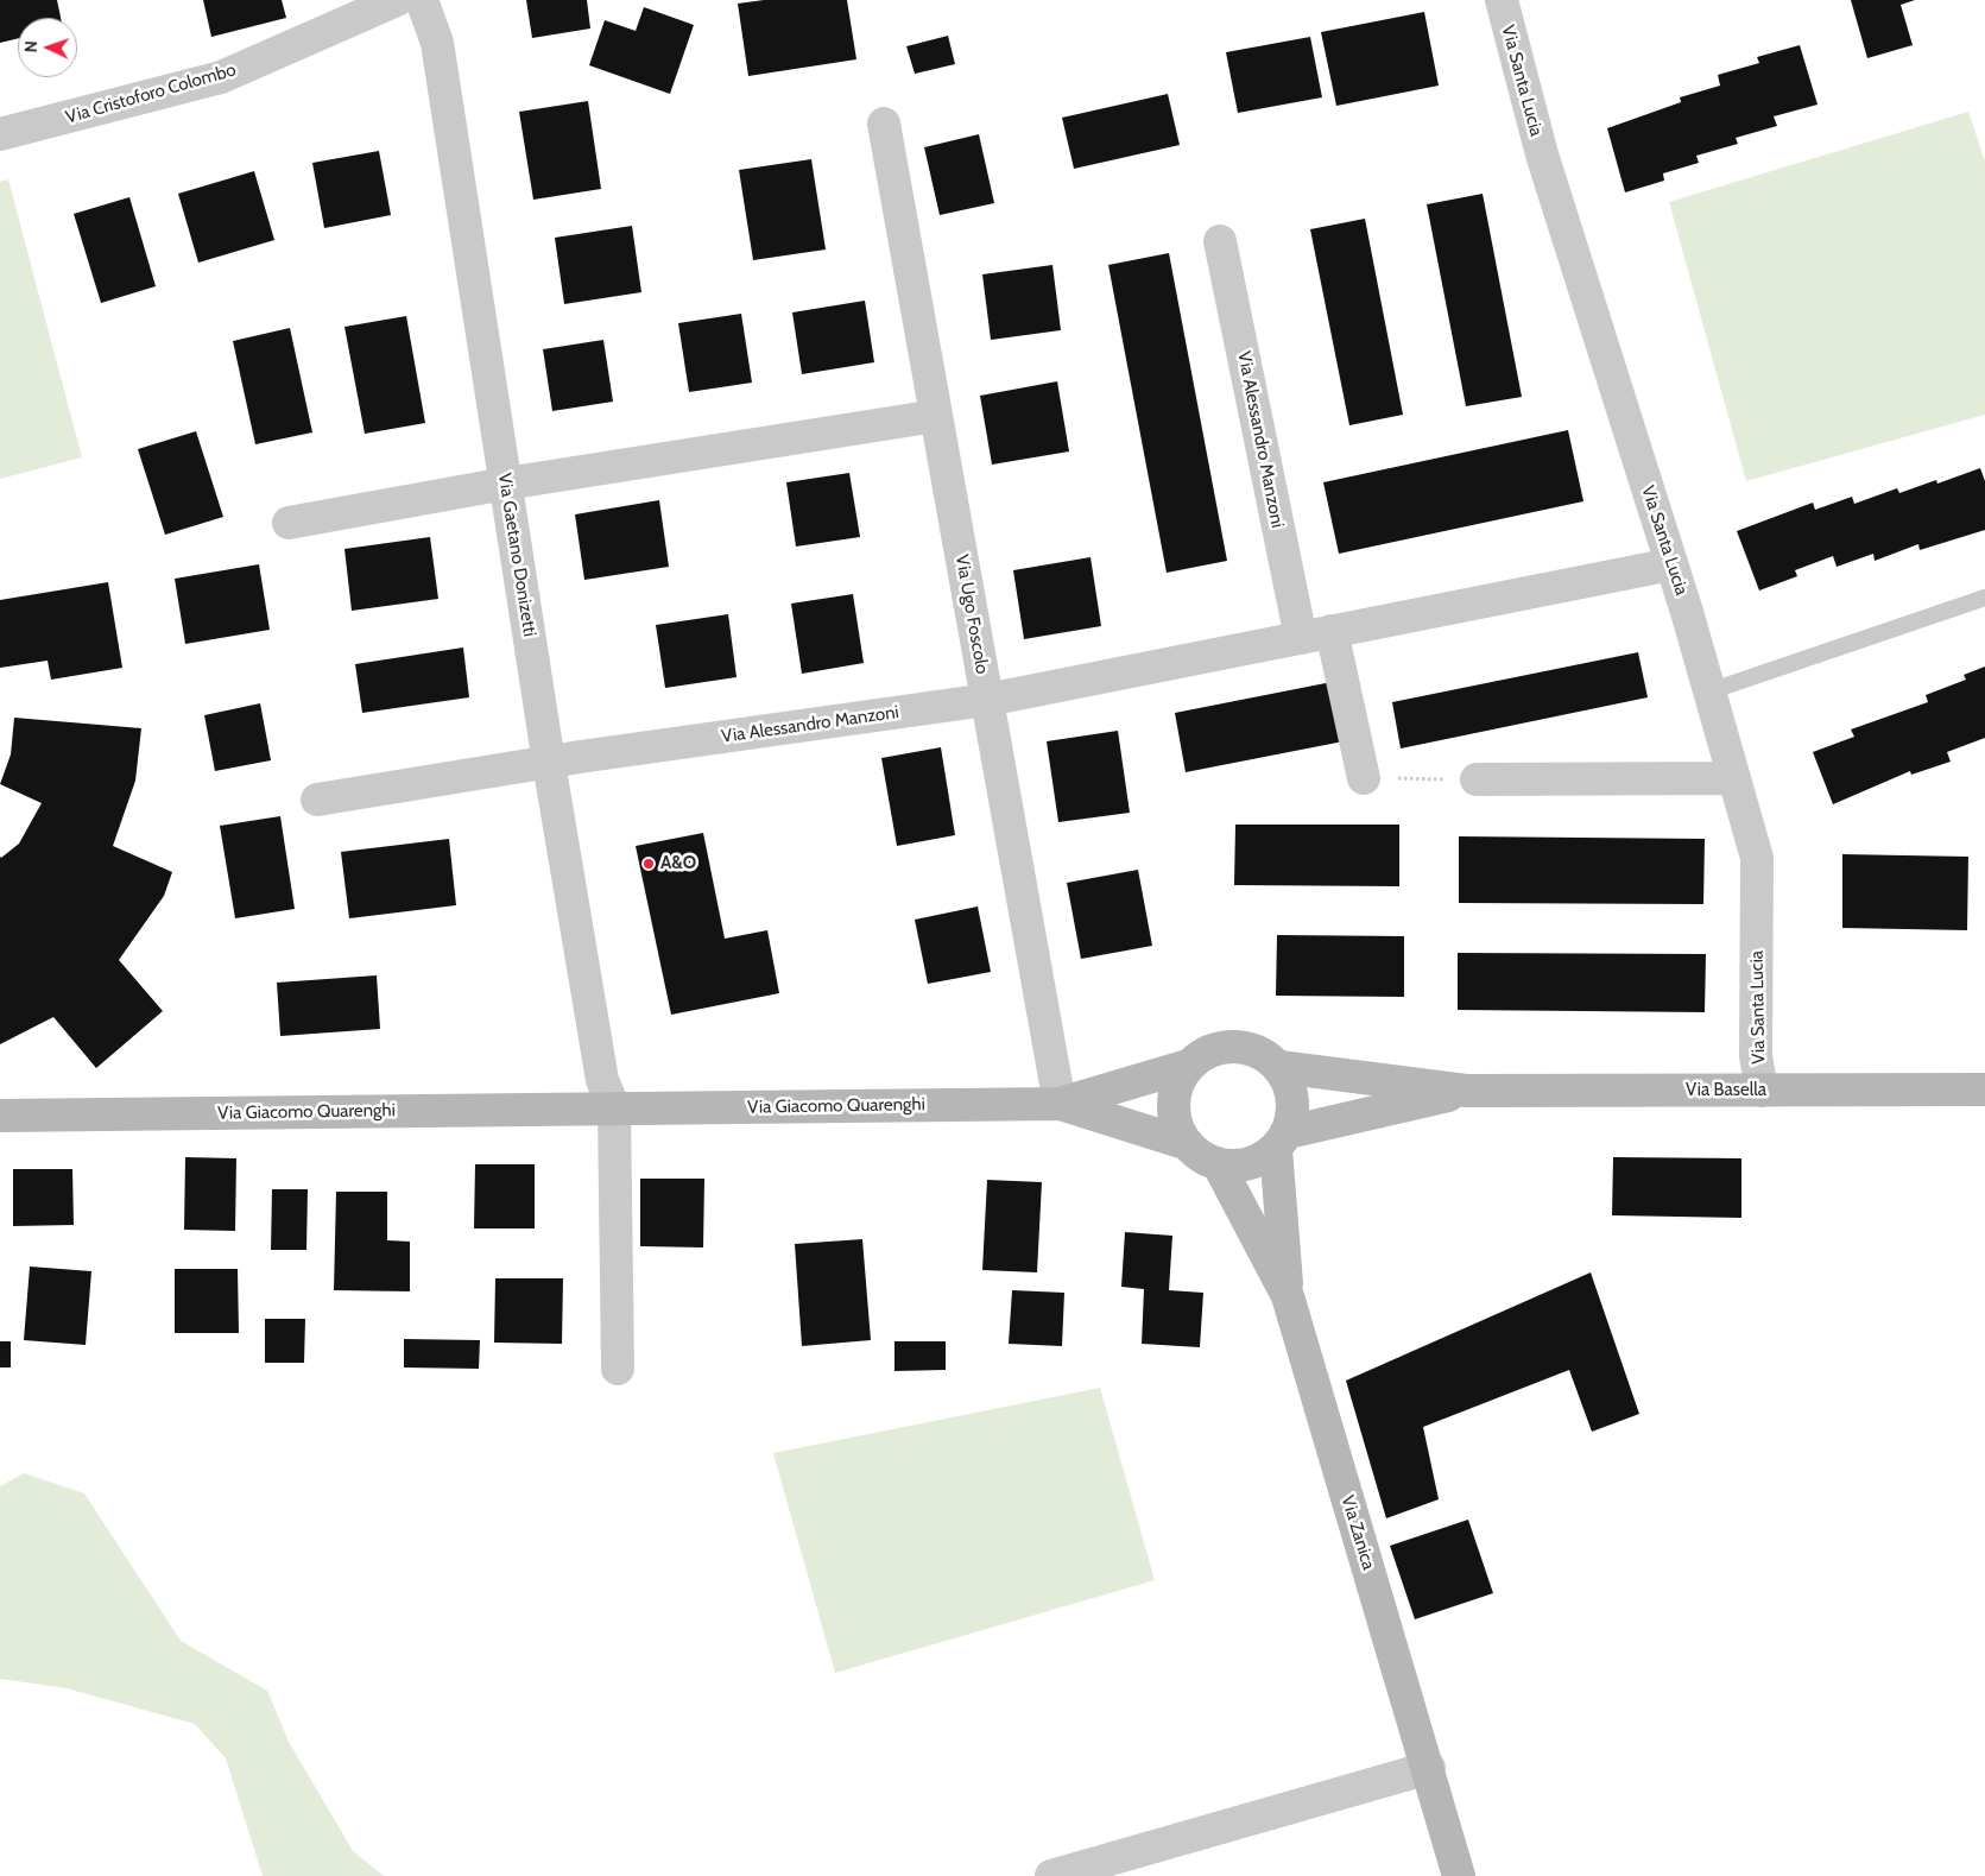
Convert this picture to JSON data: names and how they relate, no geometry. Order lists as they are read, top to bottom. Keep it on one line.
{"streets":{"street":["Via Santa Lucia","Via Cristoforo Colombo","Via Alessandro Manzoni","Via Gaetano Donizetti","Via Ugo Foscolo","Via Basella","Via Giacomo Quarenghi","Via Zanica"]},"crossings":[["Via Santa Lucia","Via Alessandro Manzoni"],["Via Santa Lucia","Via Basella"],["Via Alessandro Manzoni","Via Gaetano Donizetti"],["Via Alessandro Manzoni","Via Ugo Foscolo"],["Via Gaetano Donizetti","Via Giacomo Quarenghi"],["Via Ugo Foscolo","Via Giacomo Quarenghi"],["Via Basella","Via Giacomo Quarenghi"],["Via Basella","Via Zanica"],["Via Giacomo Quarenghi","Via Zanica"]],"places":["A&O"],"north":"left"}
